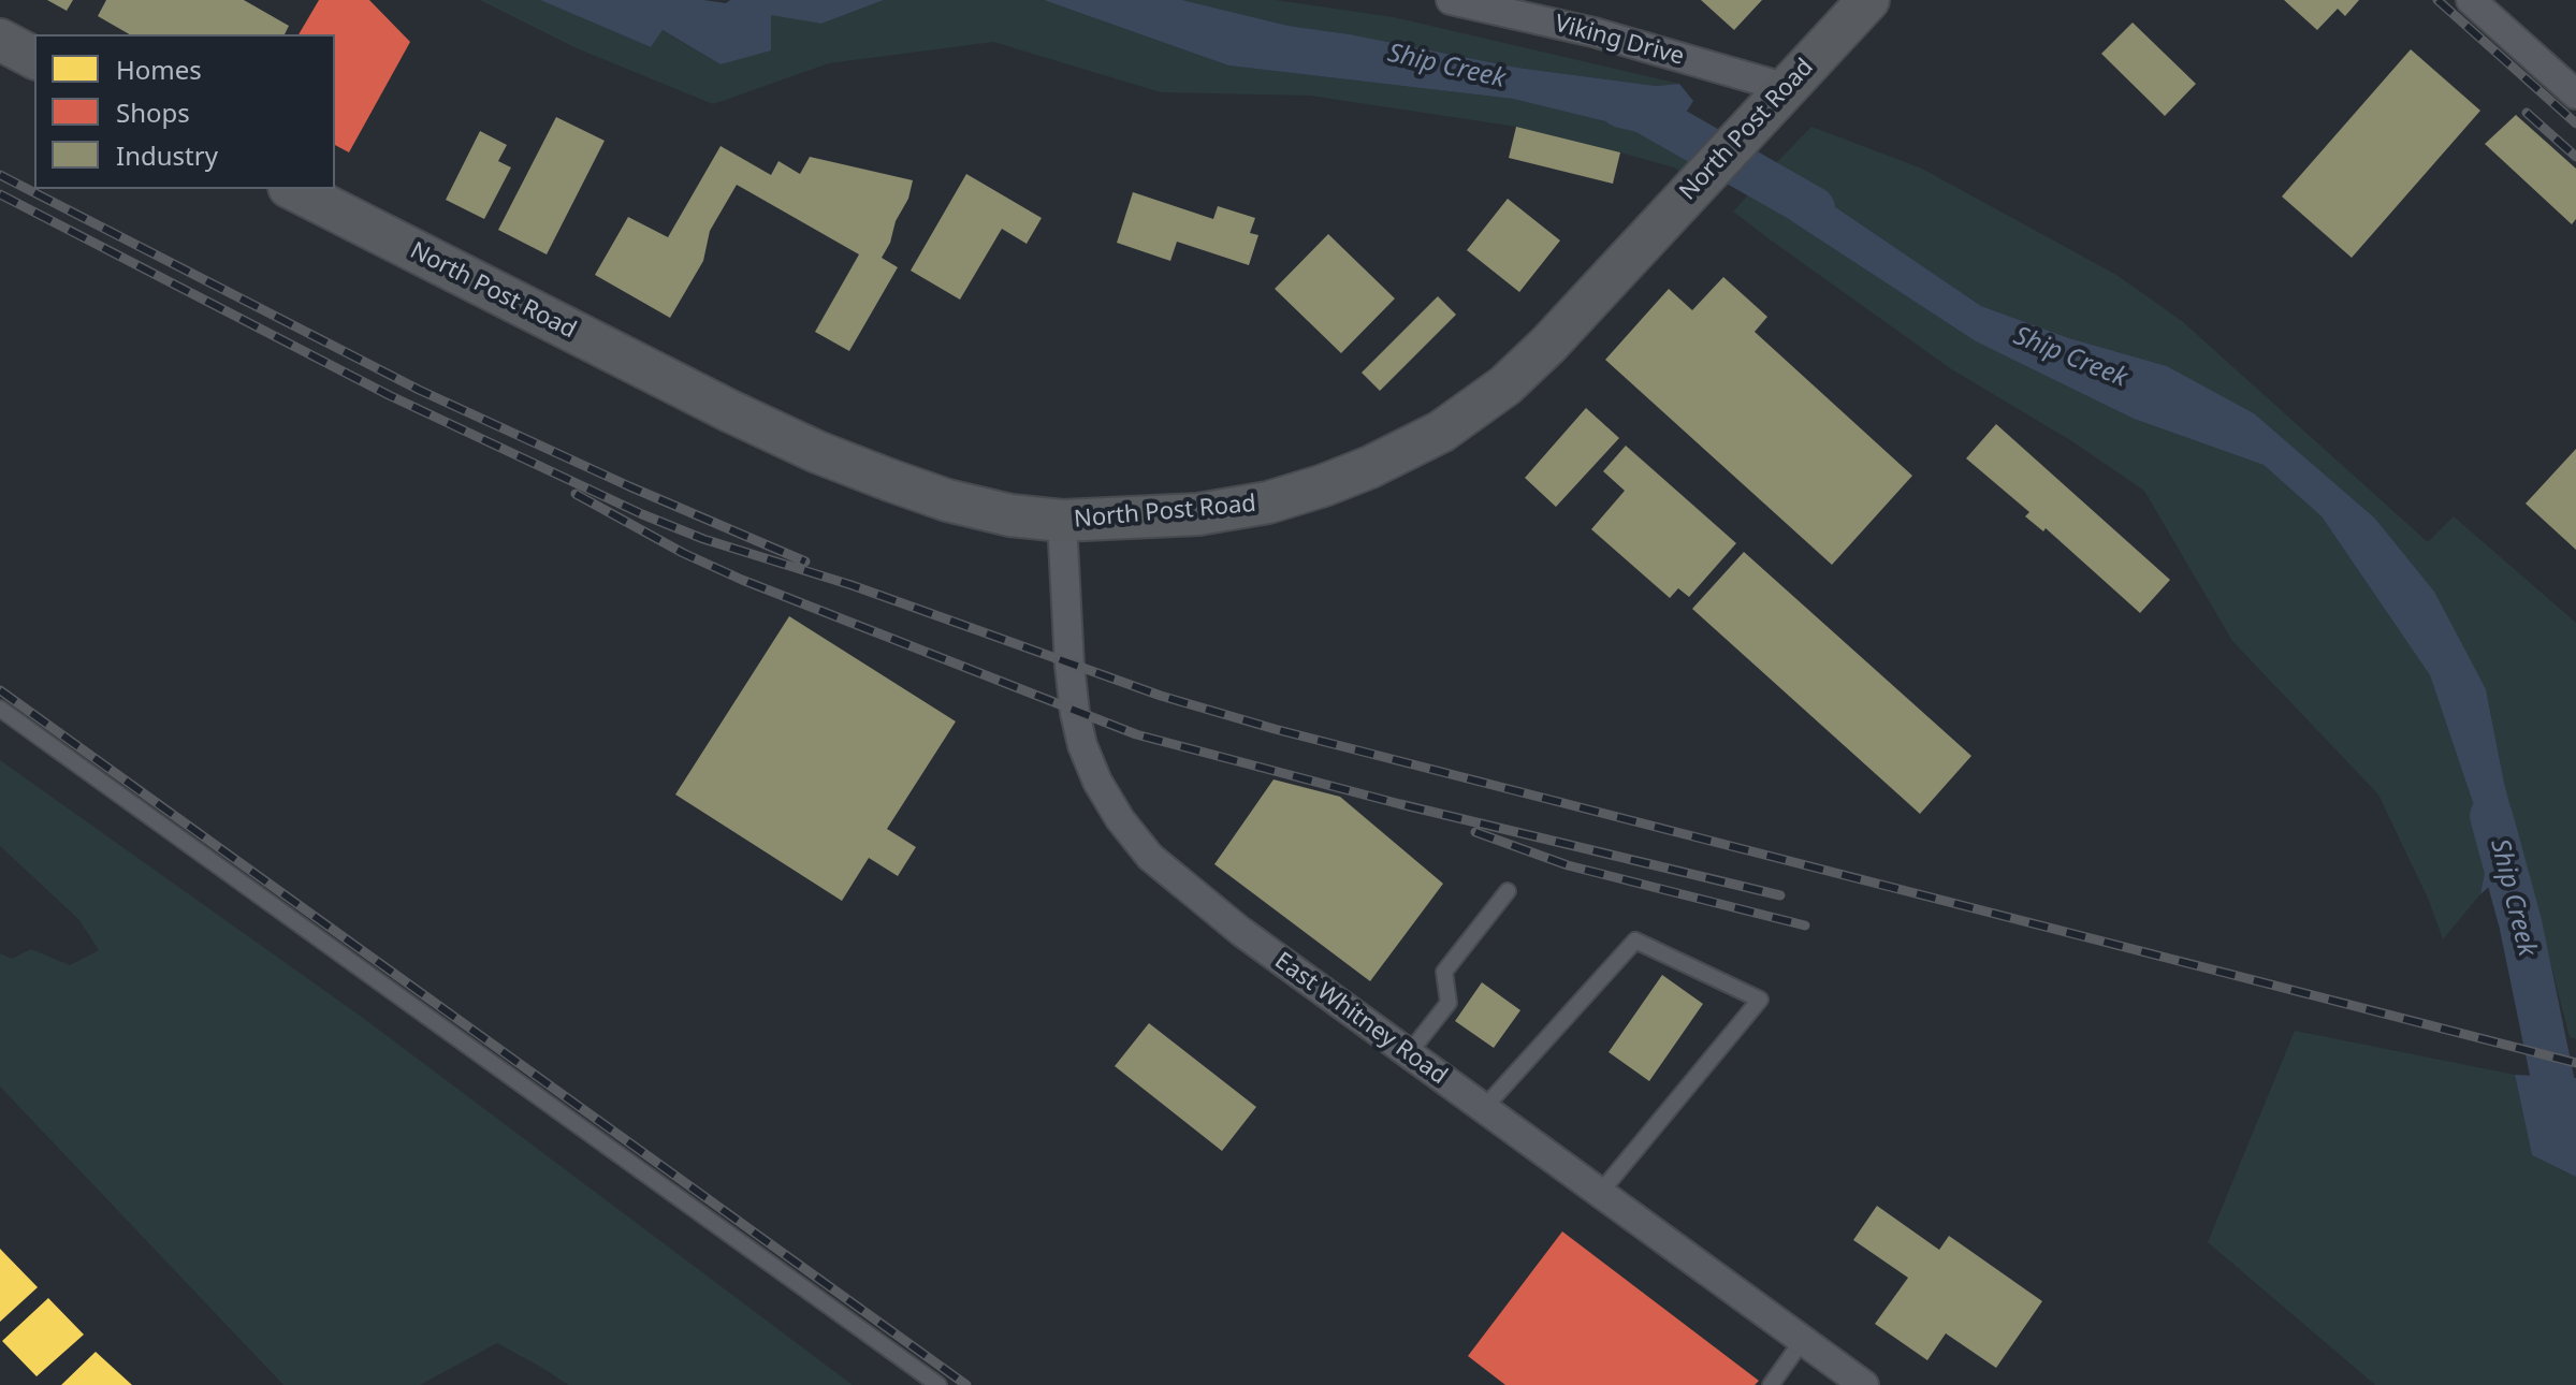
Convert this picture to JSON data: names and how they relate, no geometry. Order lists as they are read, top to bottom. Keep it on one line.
{"streets":{"street":["Viking Drive","North Post Road","East Whitney Road"]},"crossings":[["Viking Drive","North Post Road"],["North Post Road","East Whitney Road"]],"water":["Ship Creek"],"legend":["Homes","Shops","Industry"]}
